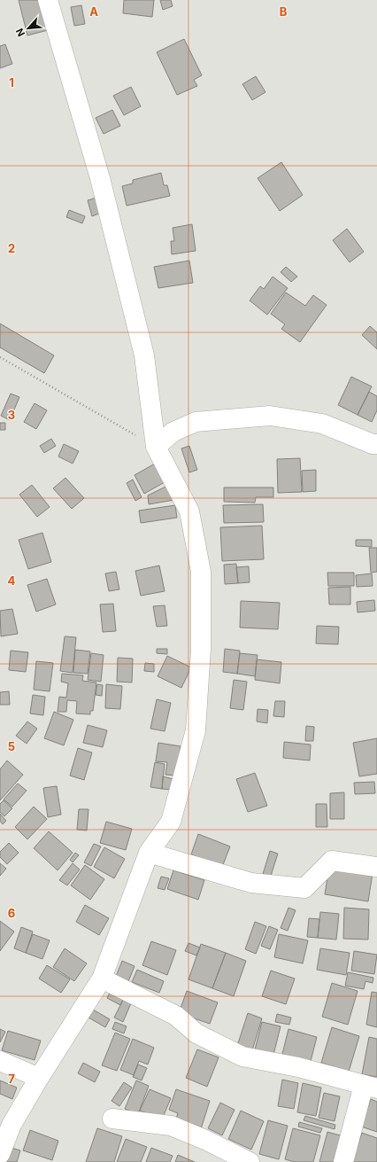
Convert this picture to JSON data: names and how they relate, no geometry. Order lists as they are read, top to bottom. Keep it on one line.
{"north":"bottom left","grid":{"columns":["A","B"],"rows":["1","2","3","4","5","6","7"]}}
